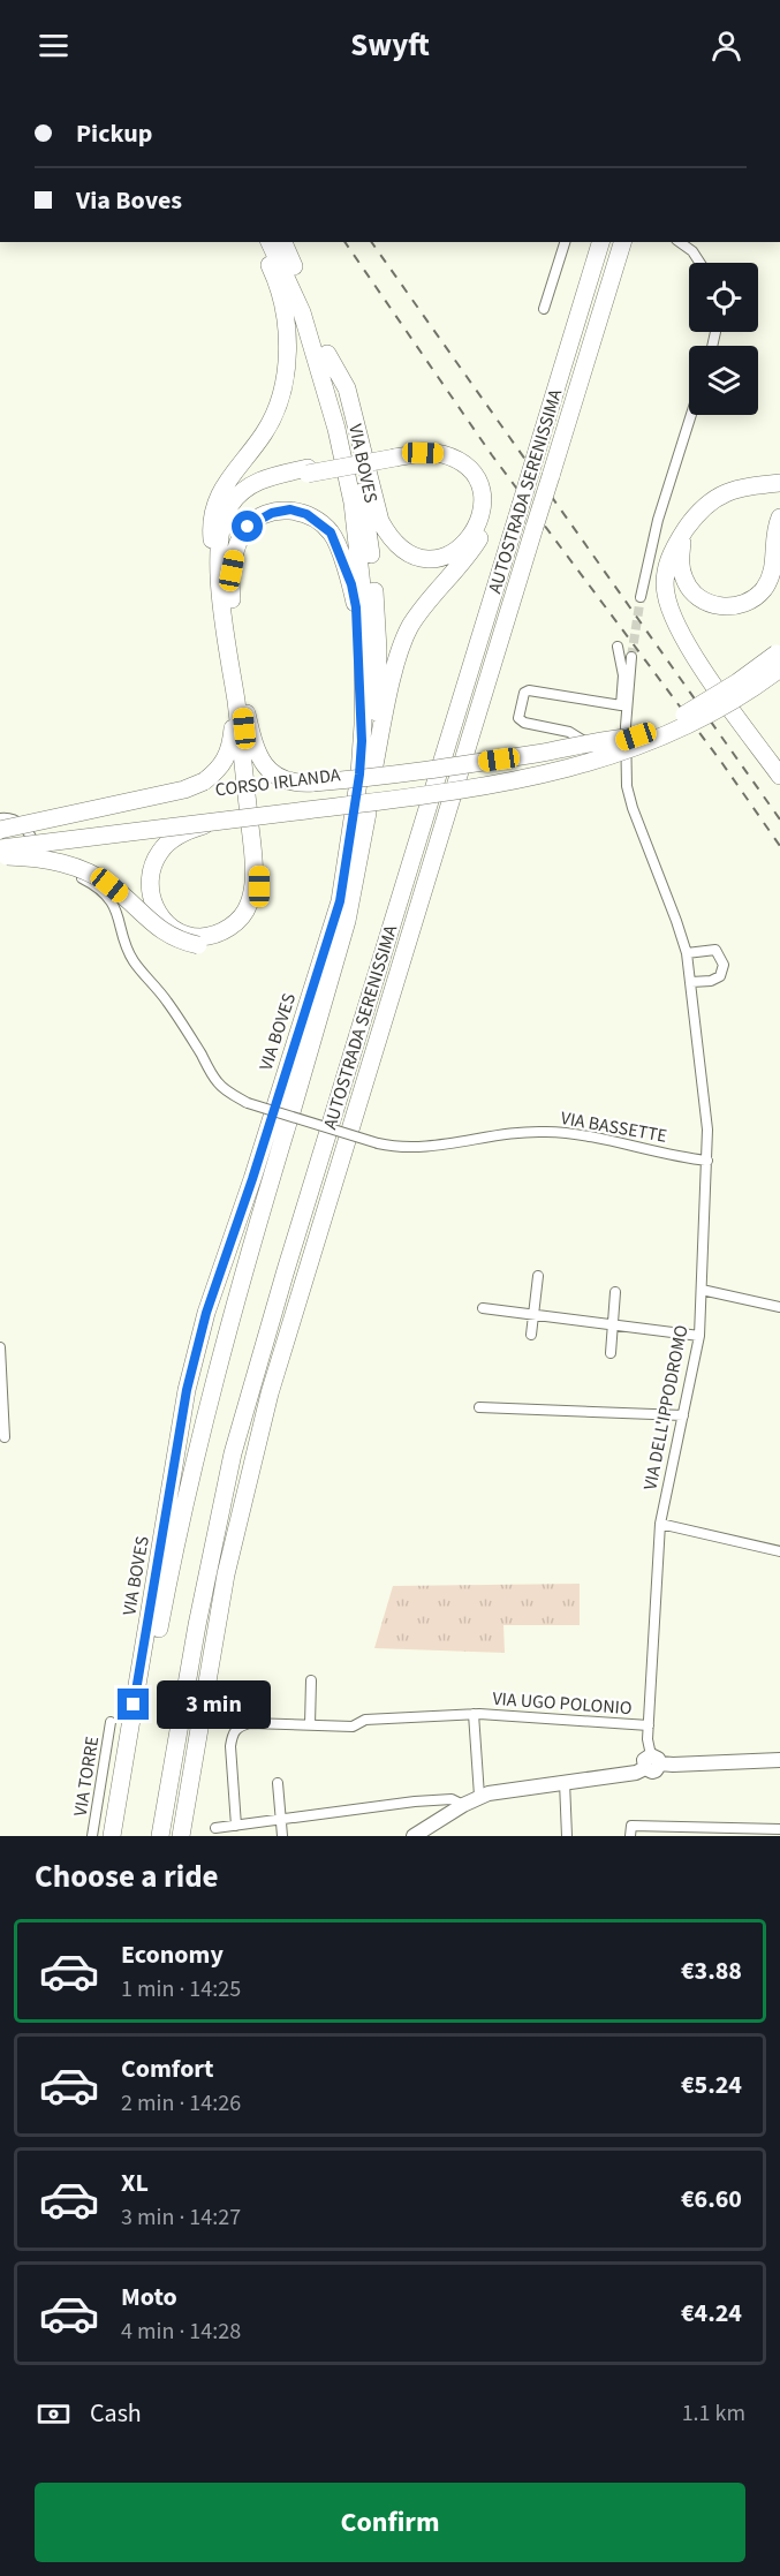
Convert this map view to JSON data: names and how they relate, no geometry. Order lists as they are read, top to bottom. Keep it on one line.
{"streets":{"highway":["VIA BOVES","AUTOSTRADA SERENISSIMA","CORSO IRLANDA"],"street":["VIA BASSETTE","VIA DELL'IPPODROMO","VIA UGO POLONIO","VIA TORRE"]},"crossings":[["CORSO IRLANDA","VIA DELL'IPPODROMO"],["VIA BASSETTE","VIA DELL'IPPODROMO"],["VIA DELL'IPPODROMO","VIA UGO POLONIO"]],"page":{"header":"Swyft","banner":["Pickup","Via Boves"],"bubble":"3 min","heading":"Choose a ride","list":[{"name":"Economy","note":"1 min · 14:25","value":"€3.88"},{"name":"Comfort","note":"2 min · 14:26","value":"€5.24"},{"name":"XL","note":"3 min · 14:27","value":"€6.60"},{"name":"Moto","note":"4 min · 14:28","value":"€4.24"}],"pay":["Cash","1.1 km"],"buttons":"Confirm"}}
